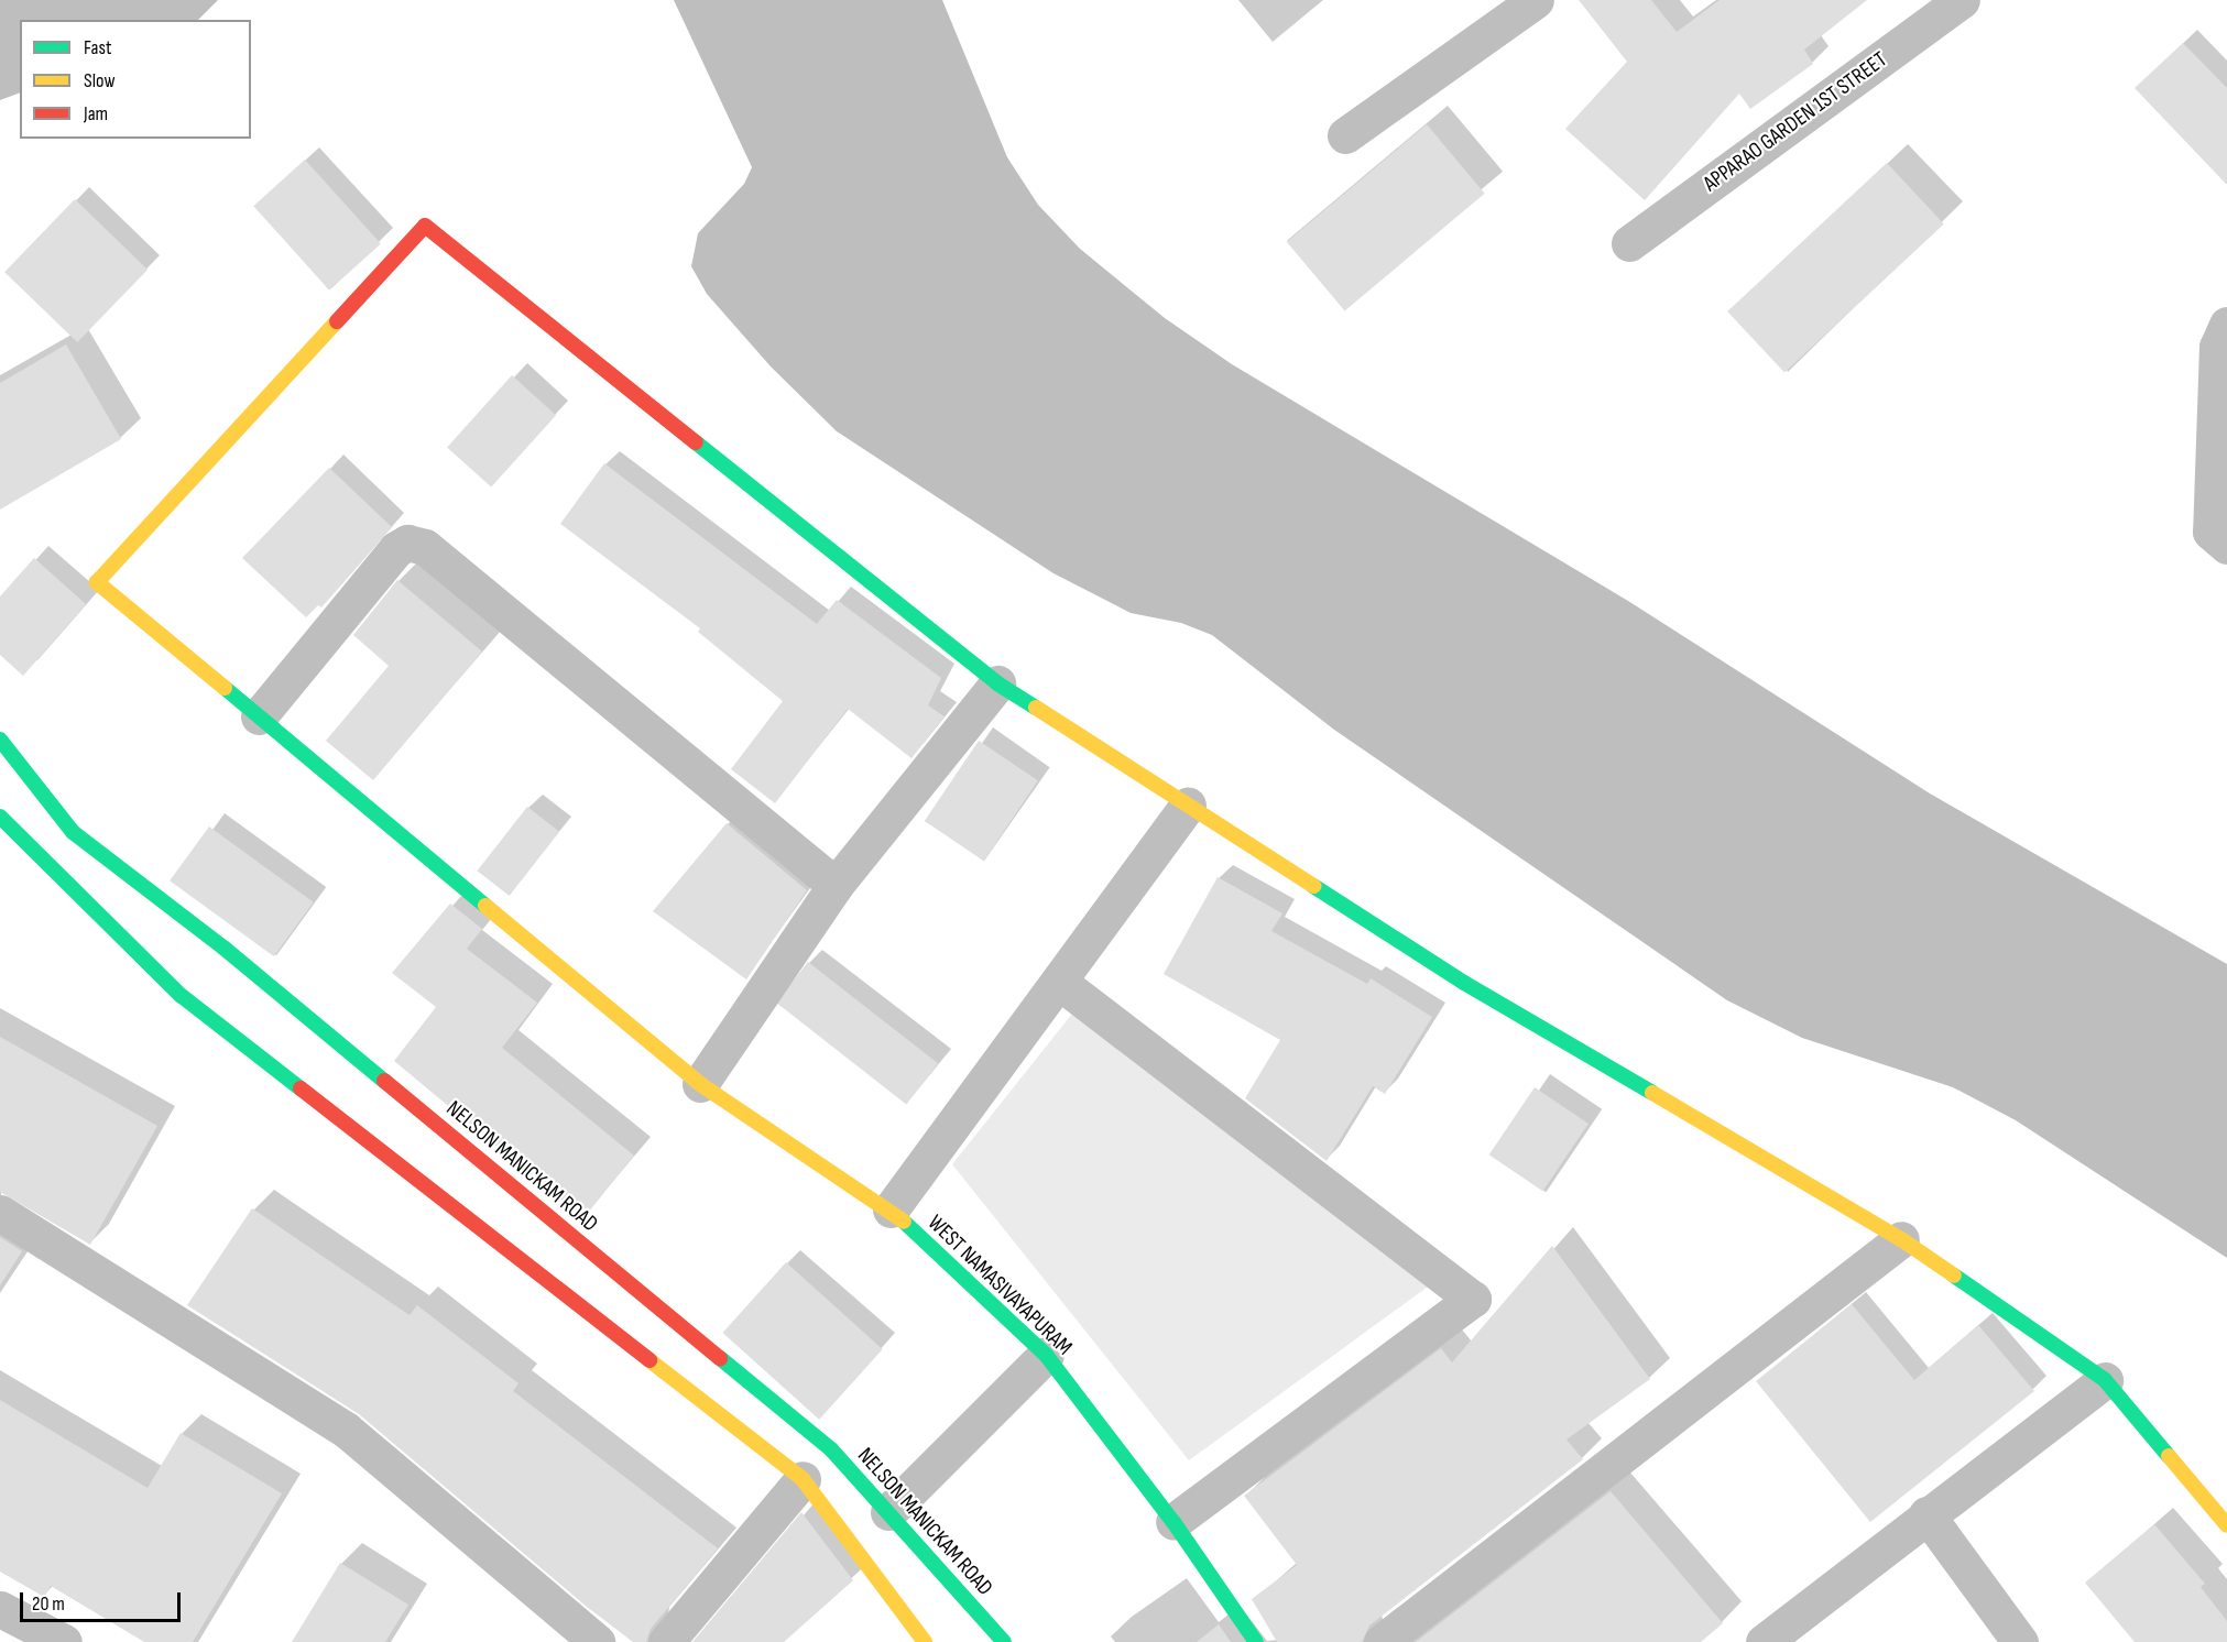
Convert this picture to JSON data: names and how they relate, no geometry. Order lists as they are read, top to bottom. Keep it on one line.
{"streets":{"street":["APPARAO GARDEN 1ST STREET","NELSON MANICKAM ROAD","WEST NAMASIVAYAPURAM"]},"legend":["Fast","Slow","Jam"],"scale_bar":"20 m"}
